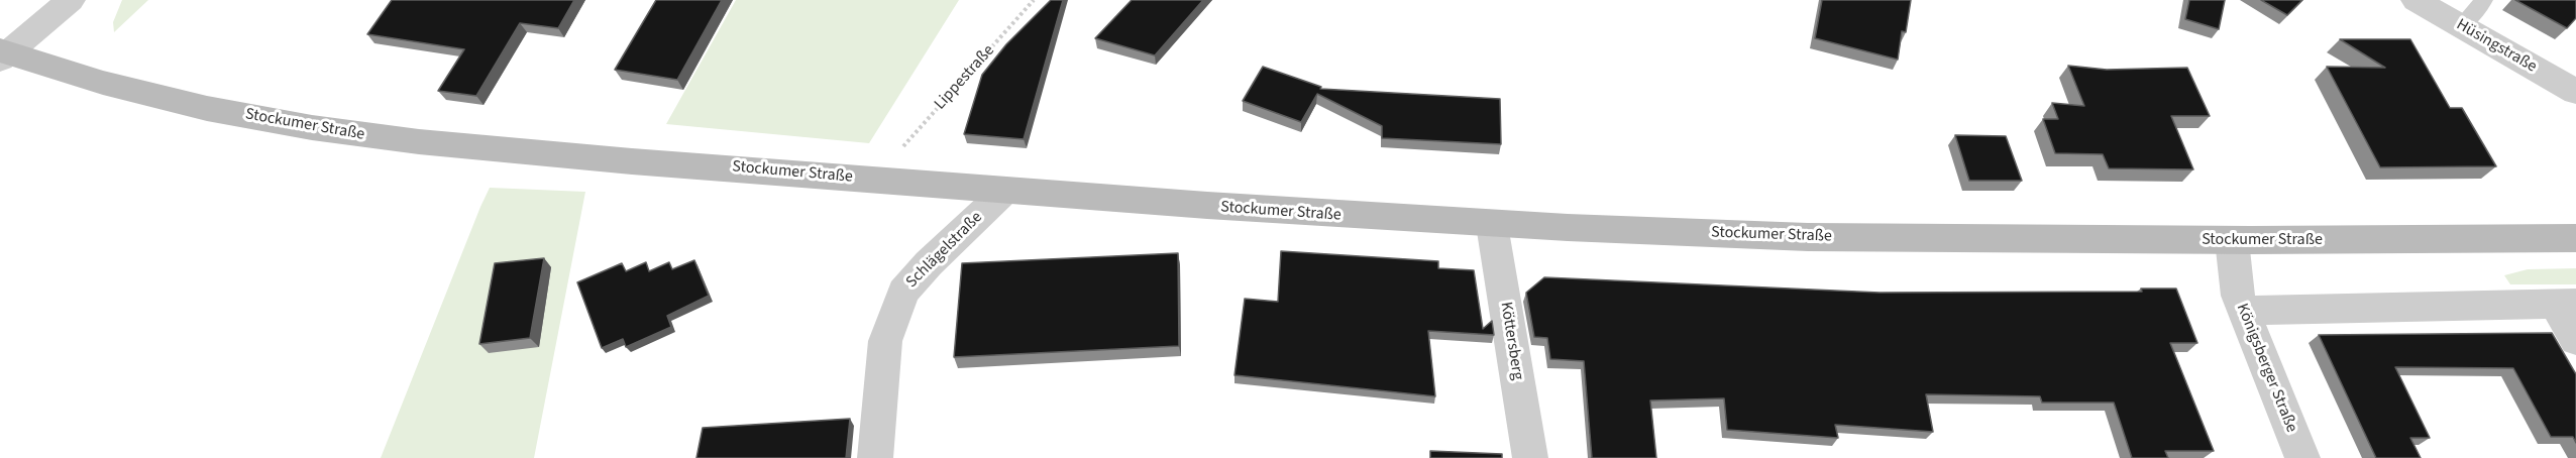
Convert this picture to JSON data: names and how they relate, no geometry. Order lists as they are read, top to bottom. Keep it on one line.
{"streets":{"main road":["Stockumer Straße"],"street":["Hüsingstraße","Schlägelstraße","Köttersberg","Königsberger Straße"],"path":["Lippestraße"]},"crossings":[["Stockumer Straße","Schlägelstraße"],["Stockumer Straße","Köttersberg"],["Stockumer Straße","Königsberger Straße"]]}
